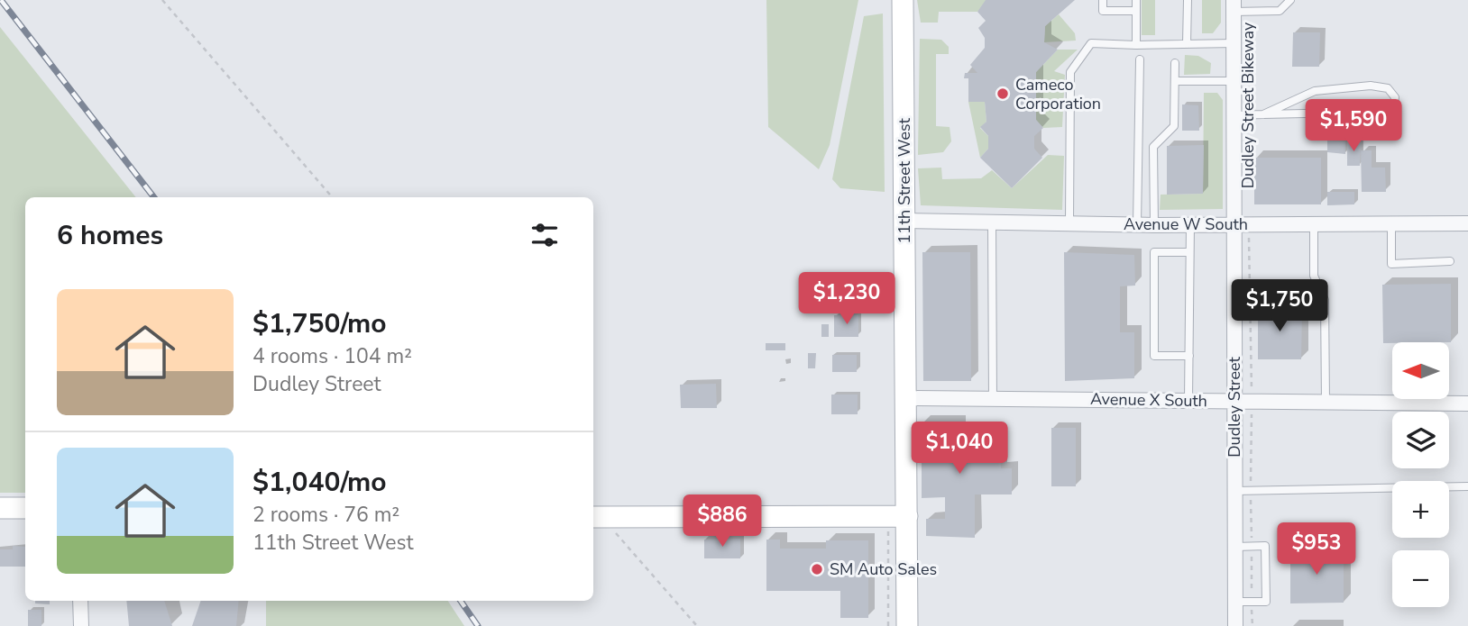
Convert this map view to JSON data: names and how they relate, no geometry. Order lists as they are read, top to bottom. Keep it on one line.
{"streets":{"main road":["11th Street West"],"street":["Avenue W South","Avenue X South","Dudley Street"]},"crossings":[["11th Street West","Avenue W South"],["11th Street West","Avenue X South"],["Avenue W South","Dudley Street"],["Avenue X South","Dudley Street"]],"places":["Cameco Corporation","SM Auto Sales"],"north":"left","page":{"price":["$1,590","$1,230","$1,750","$1,040","$886","$953"],"heading":"6 homes","list":[{"name":"$1,750/mo","note":"4 rooms · 104 m² · Dudley Street"},{"name":"$1,040/mo","note":"2 rooms · 76 m² · 11th Street West"}],"map_buttons":["+","−"]}}
